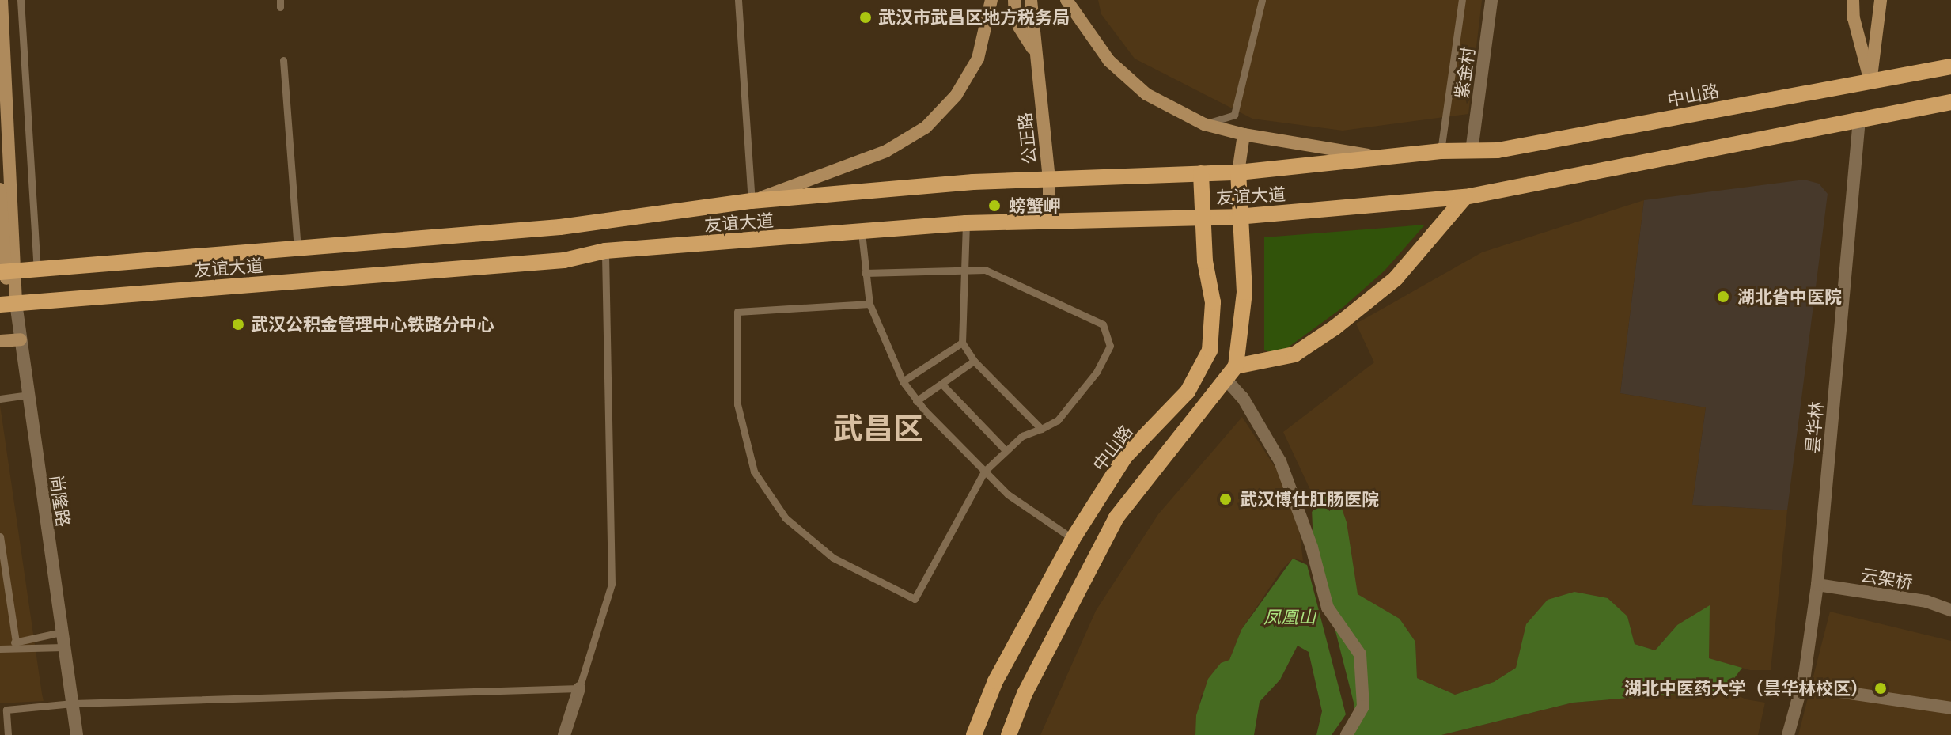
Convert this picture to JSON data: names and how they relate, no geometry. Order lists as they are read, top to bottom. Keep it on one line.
{"streets":{"main road":["中山路","公正路","友谊大道","尚隆路"],"street":["紫金村","昙华林","云架桥"]},"crossings":[["紫金村","中山路"],["中山路","友谊大道"],["公正路","友谊大道"],["友谊大道","昙华林"],["友谊大道","尚隆路"],["昙华林","云架桥"]],"districts":["武昌区"],"parks":["凤凰山"],"places":["武汉市武昌区地方税务局","螃蟹岬","湖北省中医院","武汉公积金管理中心铁路分中心","武汉博仕肛肠医院","湖北中医药大学（昙华林校区）"]}
